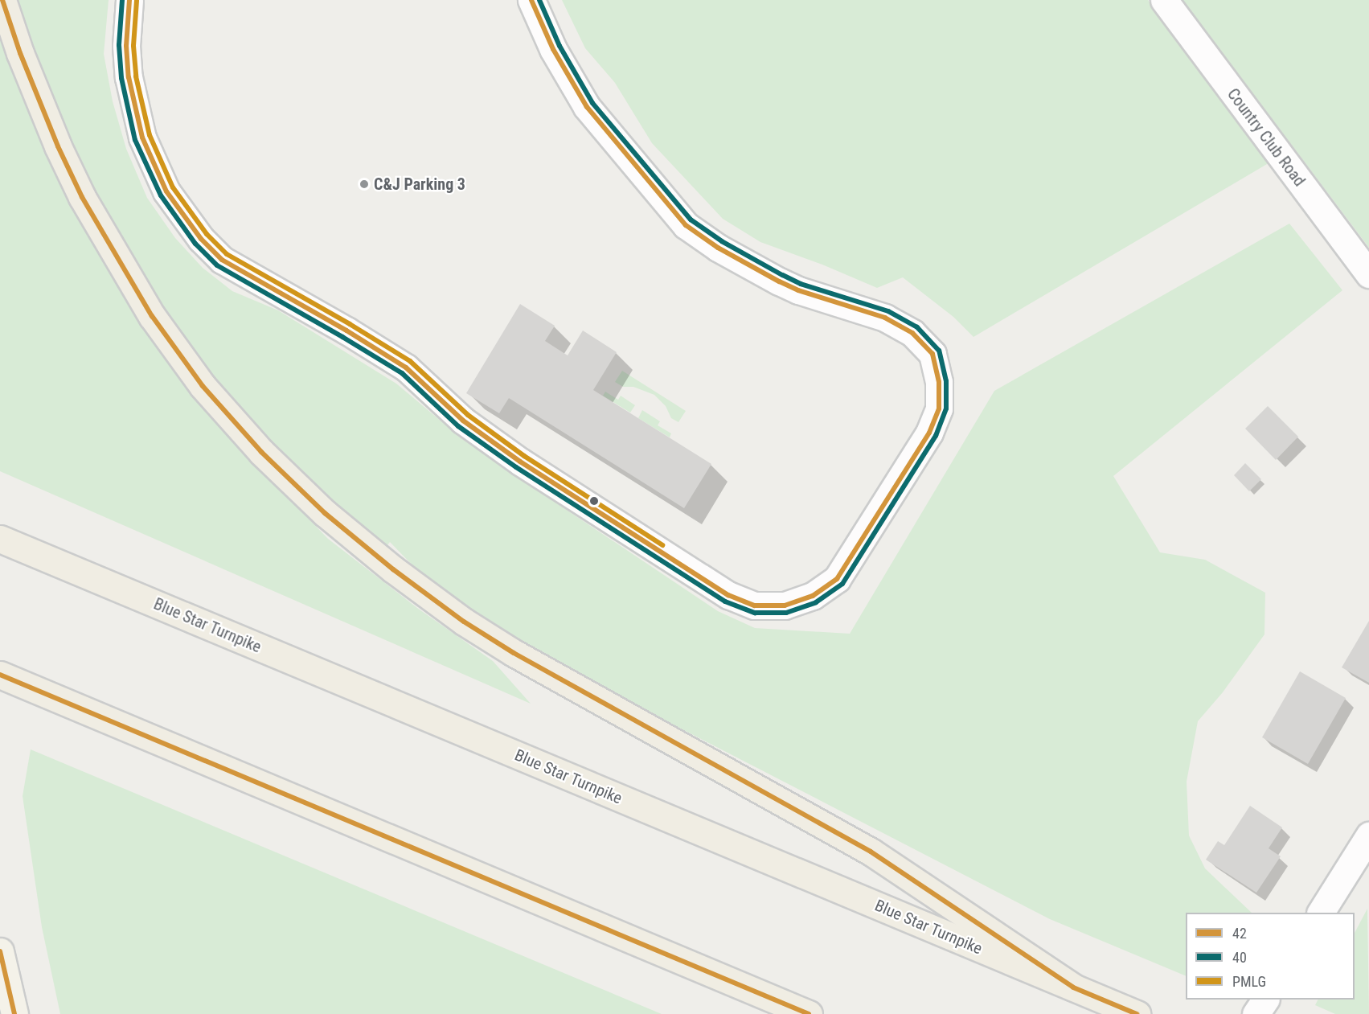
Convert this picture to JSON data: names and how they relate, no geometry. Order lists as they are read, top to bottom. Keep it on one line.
{"streets":{"highway":["Blue Star Turnpike"],"street":["Country Club Road"]},"places":["C&J Parking 3"],"lines":["transit line 42","transit line 40","transit line PMLG"],"legend":["42","40","PMLG"]}
